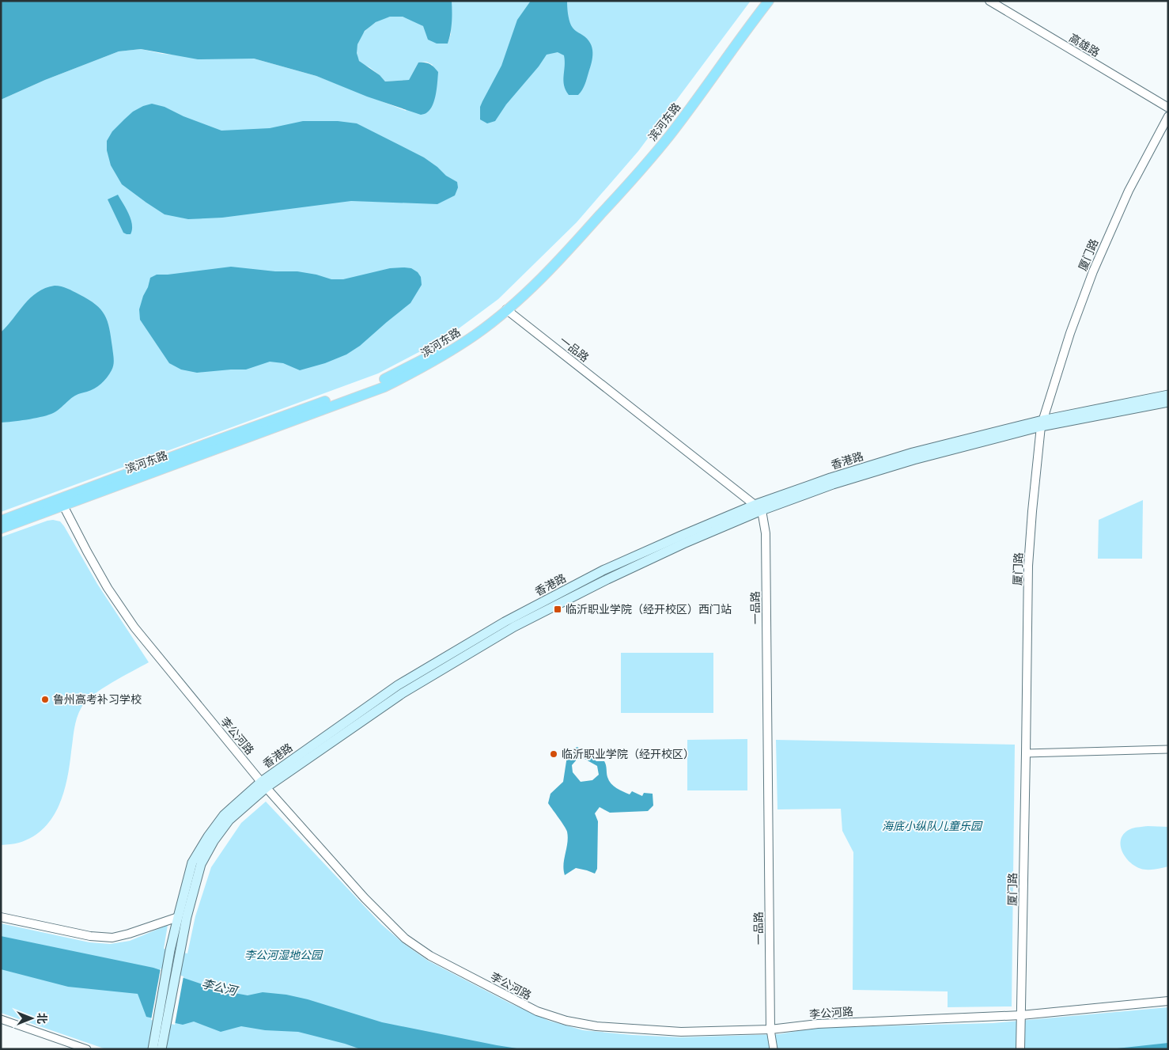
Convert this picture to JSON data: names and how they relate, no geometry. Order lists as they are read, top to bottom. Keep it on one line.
{"streets":{"main road":["滨河东路","香港路"],"street":["高雄路","厦门路","一品路","李公河路"]},"crossings":[["滨河东路","一品路"],["滨河东路","李公河路"],["厦门路","香港路"],["厦门路","李公河路"],["一品路","香港路"],["一品路","李公河路"],["香港路","李公河路"]],"water":["李公河"],"parks":["海底小纵队儿童乐园","李公河湿地公园"],"places":{"transit":["临沂职业学院（经开校区）西门站"],"other":["鲁州高考补习学校","临沂职业学院（经开校区）"]},"north":"right"}
